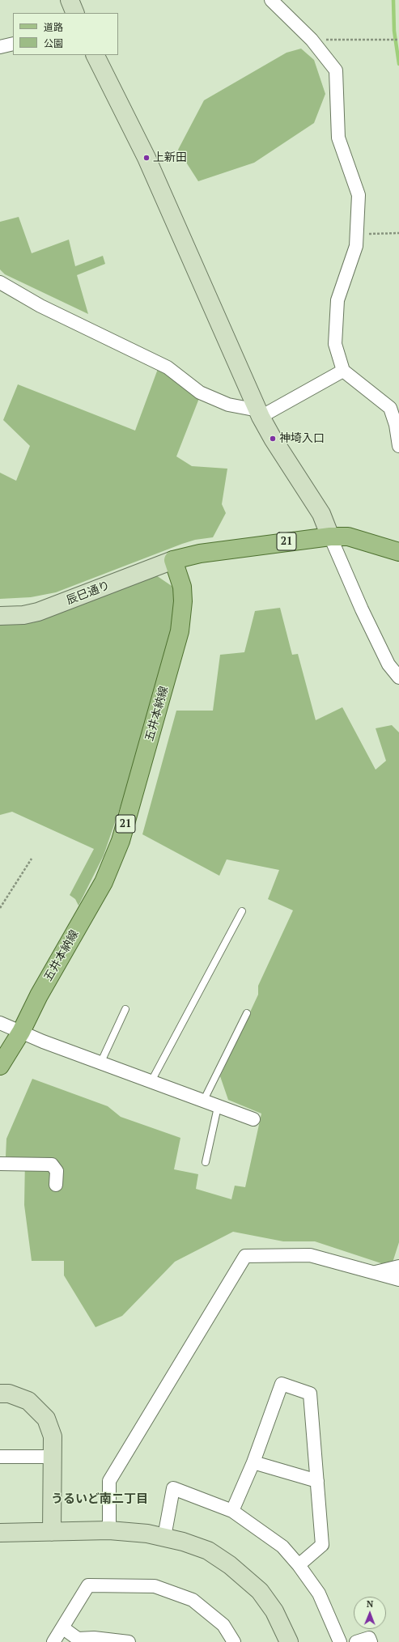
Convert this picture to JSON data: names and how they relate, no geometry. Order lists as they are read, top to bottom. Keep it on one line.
{"streets":{"main road":["21","五井本納線"],"street":["辰巳通り"]},"crossings":[["21","辰巳通り"],["21","五井本納線"],["辰巳通り","五井本納線"]],"districts":["うるいど南二丁目"],"places":["上新田","神埼入口"],"legend":["道路","公園"],"north":"top"}
